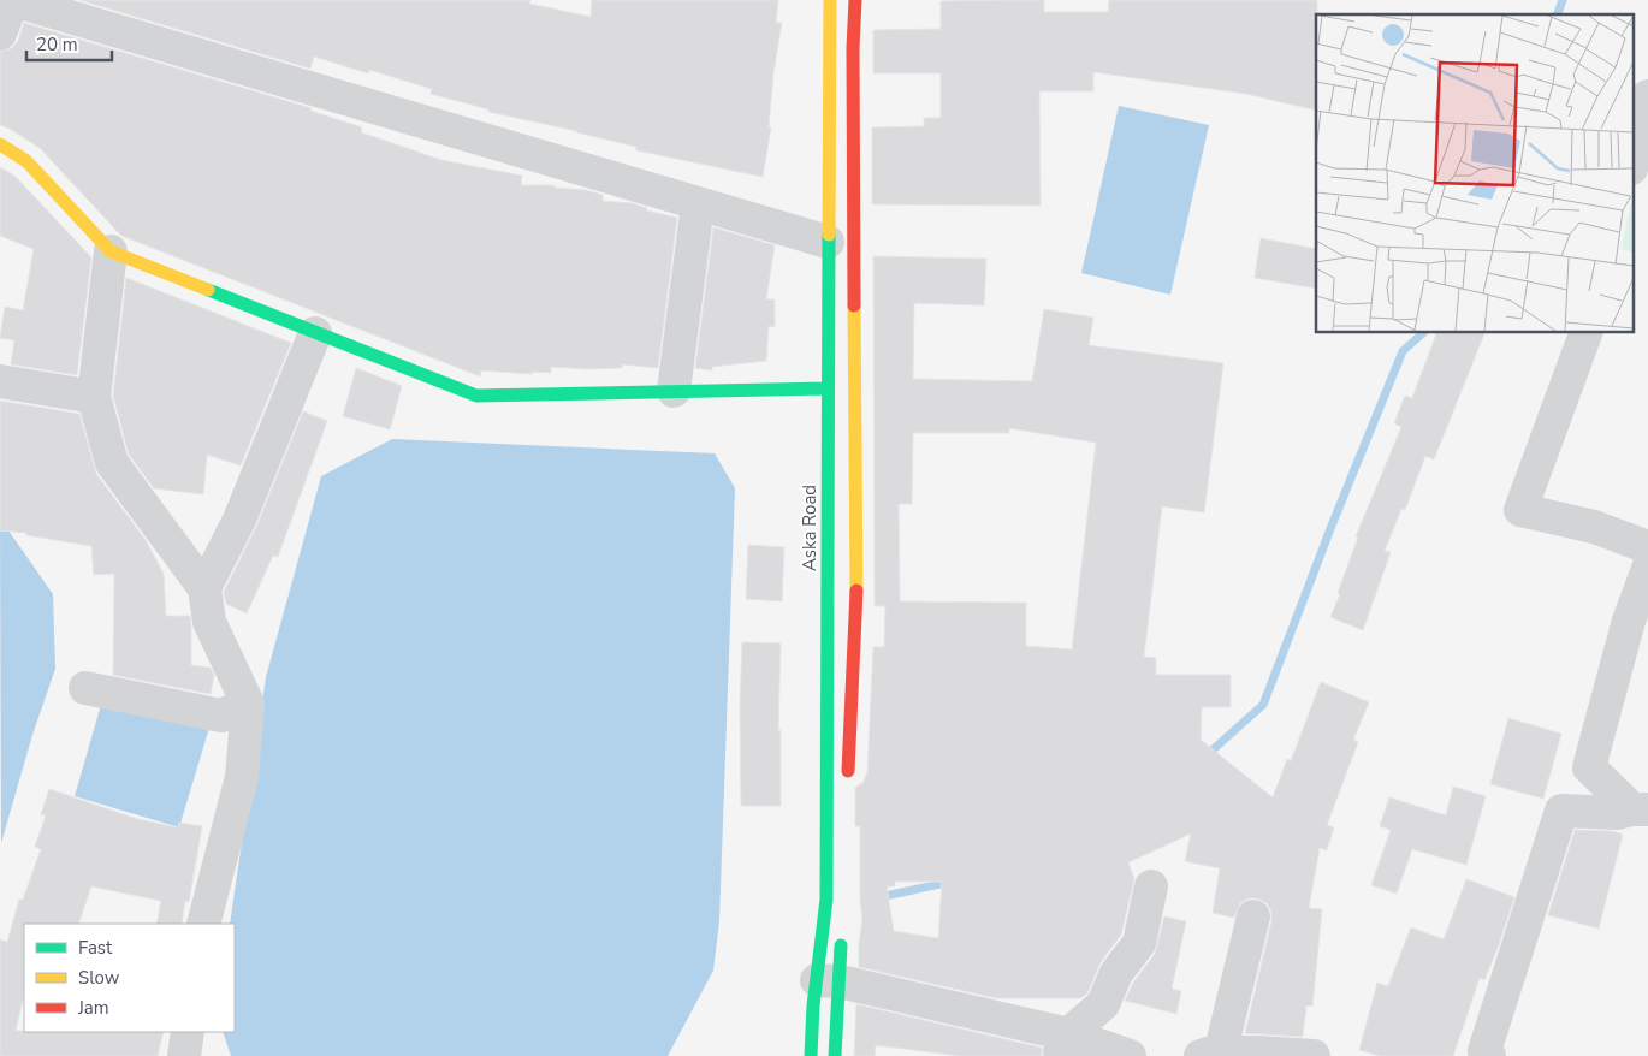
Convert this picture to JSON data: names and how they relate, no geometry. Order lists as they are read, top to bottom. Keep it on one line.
{"streets":{"main road":["Aska Road"]},"legend":["Fast","Slow","Jam"],"scale_bar":"20 m"}
